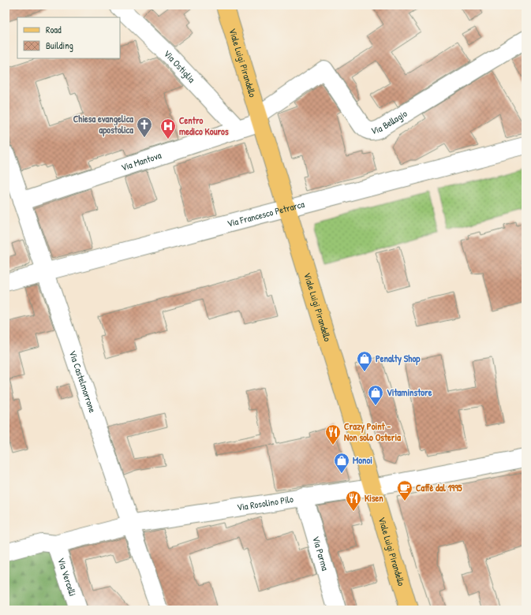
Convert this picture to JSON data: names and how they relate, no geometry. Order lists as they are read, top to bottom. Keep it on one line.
{"streets":{"main road":["Viale Luigi Pirandello"],"street":["Via Ostiglia","Via Bellagio","Via Mantova","Via Francesco Petrarca","Via Castelmorrone","Via Rosolino Pilo","Via Parma","Via Vercelli"]},"crossings":[["Viale Luigi Pirandello","Via Bellagio"],["Viale Luigi Pirandello","Via Mantova"],["Viale Luigi Pirandello","Via Francesco Petrarca"],["Viale Luigi Pirandello","Via Rosolino Pilo"],["Via Ostiglia","Via Mantova"],["Via Bellagio","Via Mantova"],["Via Mantova","Via Castelmorrone"],["Via Francesco Petrarca","Via Castelmorrone"],["Via Castelmorrone","Via Rosolino Pilo"],["Via Rosolino Pilo","Via Parma"],["Via Rosolino Pilo","Via Vercelli"]],"places":{"church":["Chiesa evangelica apostolica"],"hospital":["Centro medico Kouros"],"shop":["Penalty Shop","Vitaminstore","Monoi"],"restaurant":["Crazy Point - Non solo Osteria","Kisen"],"cafe":["Caffè dal 1995"]},"legend":["Road","Building"]}
